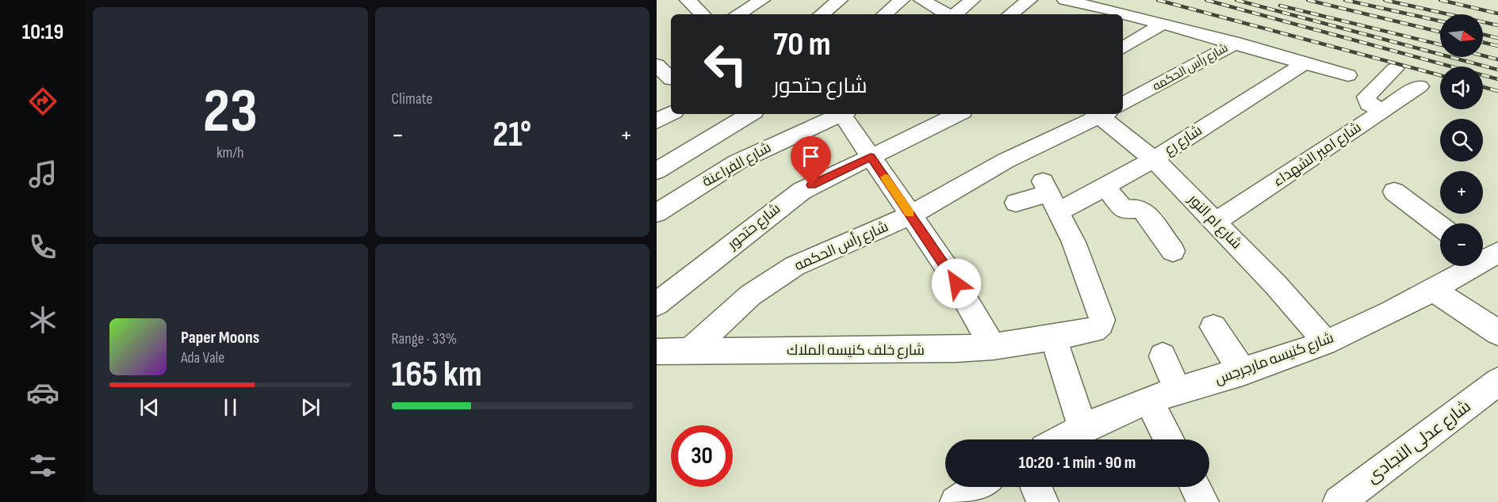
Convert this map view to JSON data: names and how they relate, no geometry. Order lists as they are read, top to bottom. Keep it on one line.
{"streets":{"street":["شارع رأس الحكمه","شارع رع","شارع امير الشهداء","شارع الفراعنة","شارع ام النور","شارع حتحور","شارع خلف كنيسه الملاك","شارع كنيسه مارجرجس","شارع عدلى النجادى"]},"crossings":[["شارع رأس الحكمه","شارع خلف كنيسه الملاك"],["شارع رع","شارع ام النور"],["شارع رع","شارع خلف كنيسه الملاك"],["شارع امير الشهداء","شارع ام النور"],["شارع ام النور","شارع كنيسه مارجرجس"]],"north":"right","page":{"tabs":"10:19","tile":[["23","km/h"],"Climate",["Range · 33%","165 km"]],"map_buttons":["+","−"],"turn":["70 m","شارع حتحور"],"heat":["−","21°","+"],"song":["Paper Moons","Ada Vale"],"limit":"30","trip":"10:20 · 1 min · 90 m"}}
